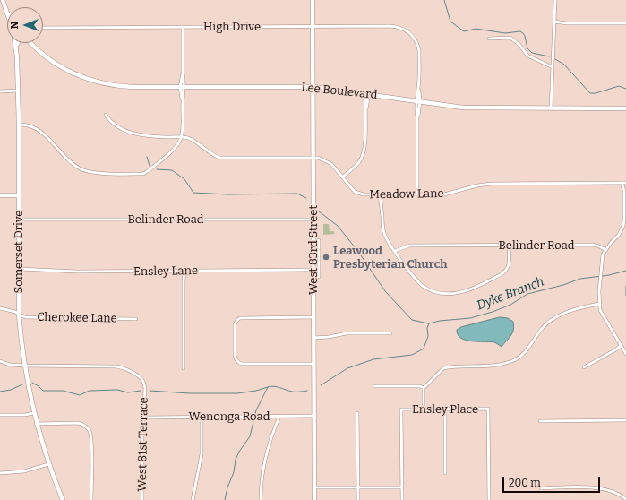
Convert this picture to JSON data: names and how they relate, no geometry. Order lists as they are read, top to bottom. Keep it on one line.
{"streets":{"street":["High Drive","Lee Boulevard","Meadow Lane","Belinder Road","West 83rd Street","Somerset Drive","Ensley Lane","Cherokee Lane","Ensley Place","Wenonga Road","West 81st Terrace"]},"crossings":[["High Drive","Lee Boulevard"],["High Drive","West 83rd Street"],["Lee Boulevard","West 83rd Street"],["Meadow Lane","West 83rd Street"],["Belinder Road","West 83rd Street"],["Belinder Road","Somerset Drive"],["West 83rd Street","Ensley Lane"],["West 83rd Street","Wenonga Road"],["Somerset Drive","Ensley Lane"],["Somerset Drive","Cherokee Lane"],["Somerset Drive","West 81st Terrace"],["Wenonga Road","West 81st Terrace"]],"water":["Dyke Branch"],"places":["Leawood Presbyterian Church"],"scale_bar":"200 m","north":"left"}
